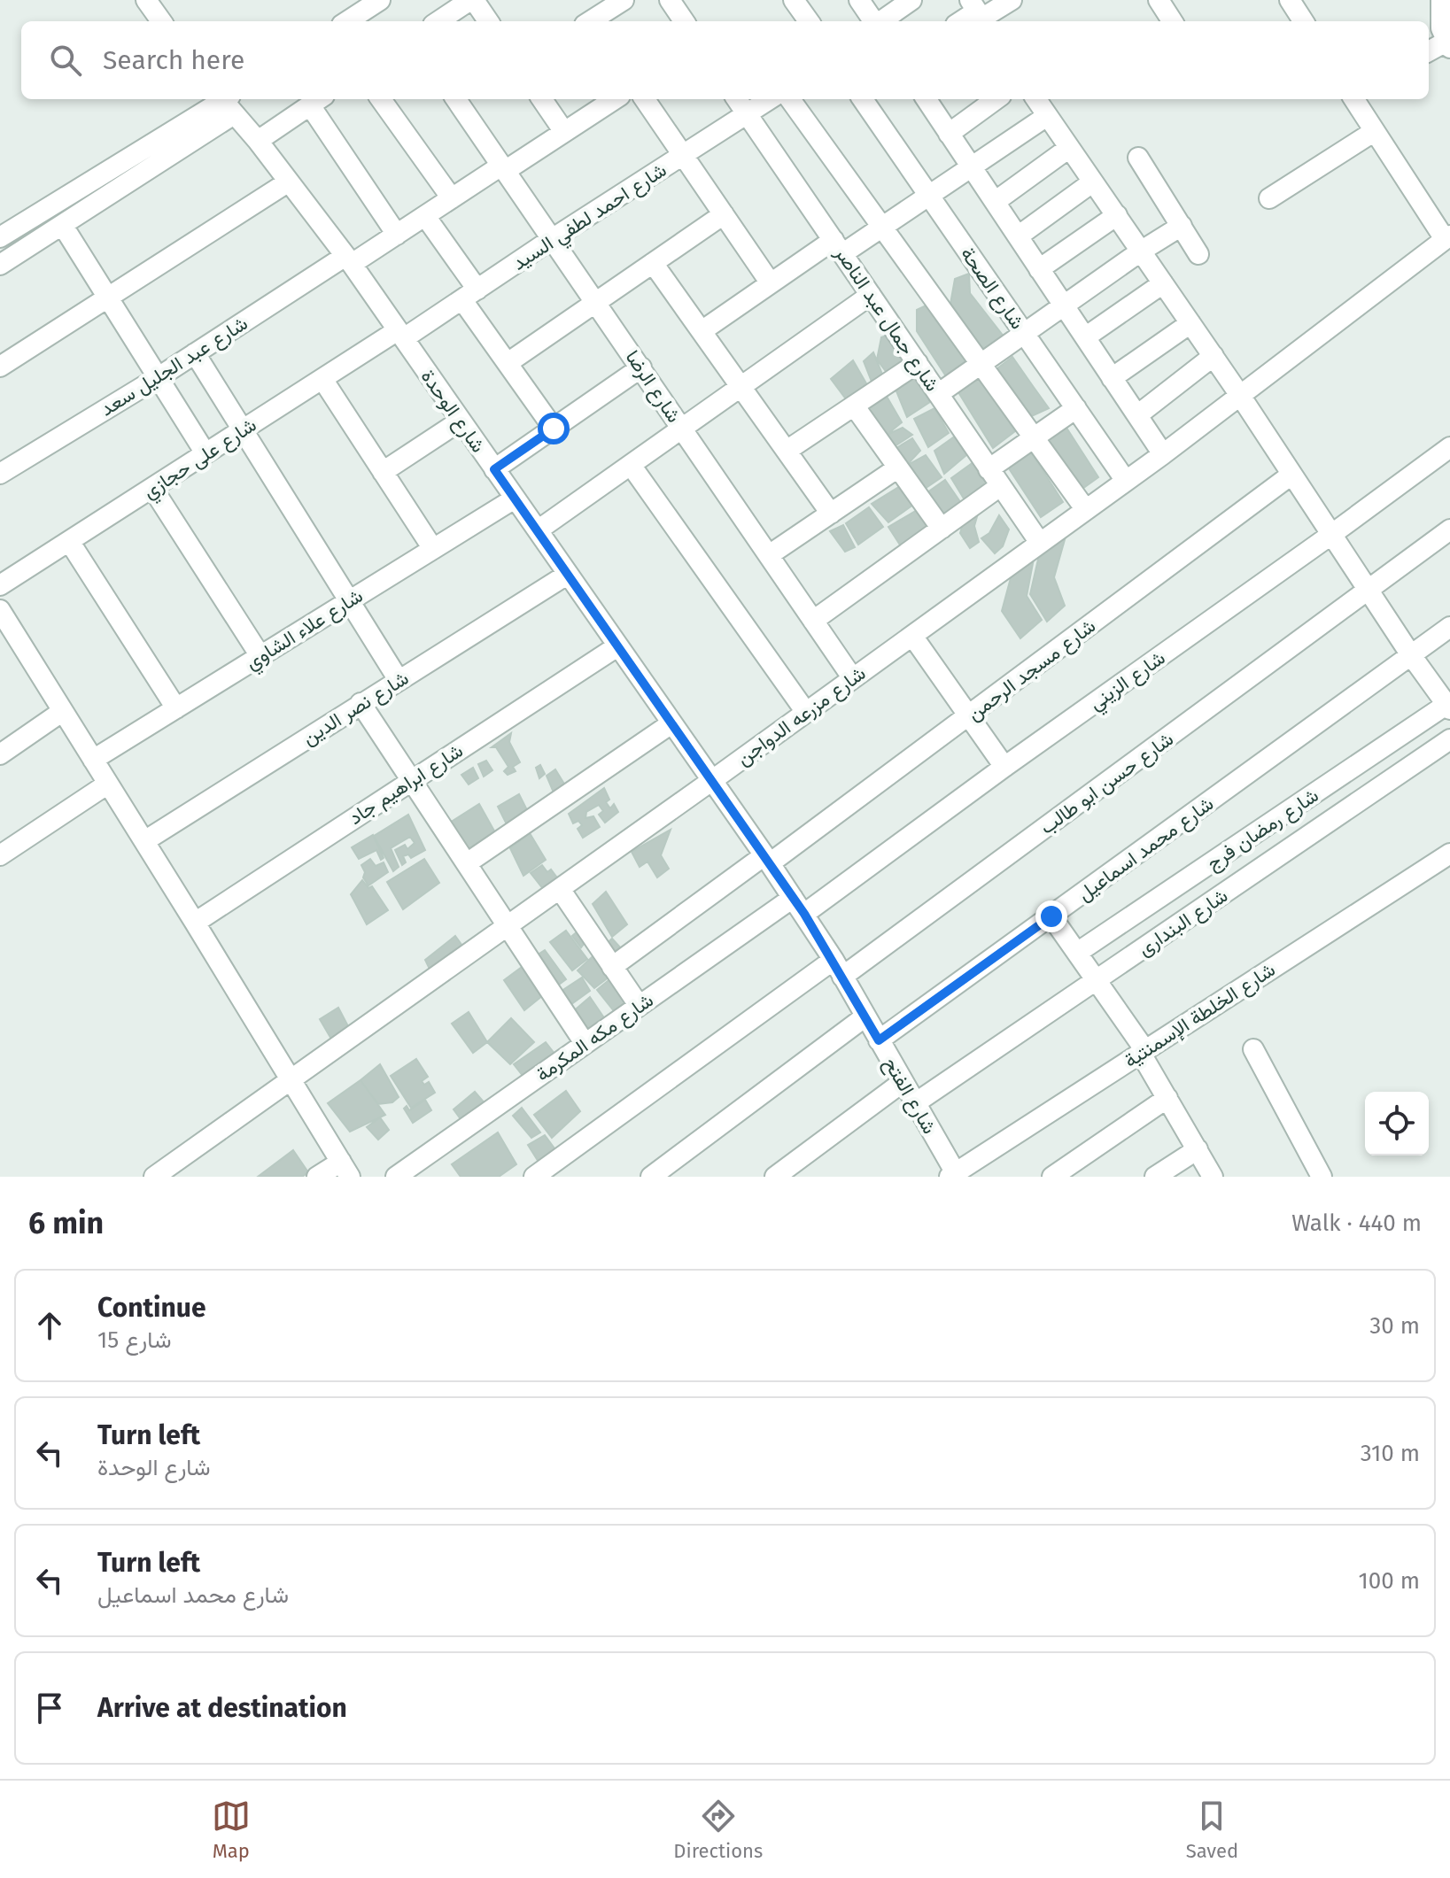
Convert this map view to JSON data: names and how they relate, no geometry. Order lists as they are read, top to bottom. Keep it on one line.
{"streets":{"street":["شارع احمد لطفي السيد","شارع الصحة","شارع جمال عبد الناصر","شارع عبد الجليل سعد","شارع الرضا","شارع الوحدة","شارع على حجازي","شارع علاء الشاوي","شارع مسجد الرحمن","شارع الزيني","شارع نصر الدين","شارع مزرعه الدواجن","شارع حسن ابو طالب","شارع ابراهيم جاد","شارع رمضان فرج","شارع محمد اسماعيل","شارع البندارى","شارع الخلطة الإسمنتية","شارع مكه المكرمة","شارع الفتح"]},"crossings":[["شارع احمد لطفي السيد","شارع جمال عبد الناصر"],["شارع احمد لطفي السيد","شارع الرضا"],["شارع احمد لطفي السيد","شارع الوحدة"],["شارع احمد لطفي السيد","شارع على حجازي"],["شارع الصحة","شارع مزرعه الدواجن"],["شارع جمال عبد الناصر","شارع مزرعه الدواجن"],["شارع عبد الجليل سعد","شارع الرضا"],["شارع عبد الجليل سعد","شارع الوحدة"],["شارع الرضا","شارع مزرعه الدواجن"],["شارع الوحدة","شارع على حجازي"],["شارع الوحدة","شارع علاء الشاوي"],["شارع الوحدة","شارع مسجد الرحمن"],["شارع الوحدة","شارع الزيني"],["شارع الوحدة","شارع نصر الدين"],["شارع الوحدة","شارع مزرعه الدواجن"],["شارع الوحدة","شارع حسن ابو طالب"],["شارع الوحدة","شارع ابراهيم جاد"],["شارع الوحدة","شارع مكه المكرمة"],["شارع الوحدة","شارع الفتح"],["شارع الزيني","شارع مكه المكرمة"],["شارع محمد اسماعيل","شارع الفتح"],["شارع البندارى","شارع الفتح"],["شارع الخلطة الإسمنتية","شارع الفتح"]],"page":{"search":"Search here","heading":["6 min","Walk · 440 m"],"list":[["Continue","شارع 15","30 m"],["Turn left","شارع الوحدة","310 m"],["Turn left","شارع محمد اسماعيل","100 m"],"Arrive at destination"],"nav":["Map","Directions","Saved"]}}
